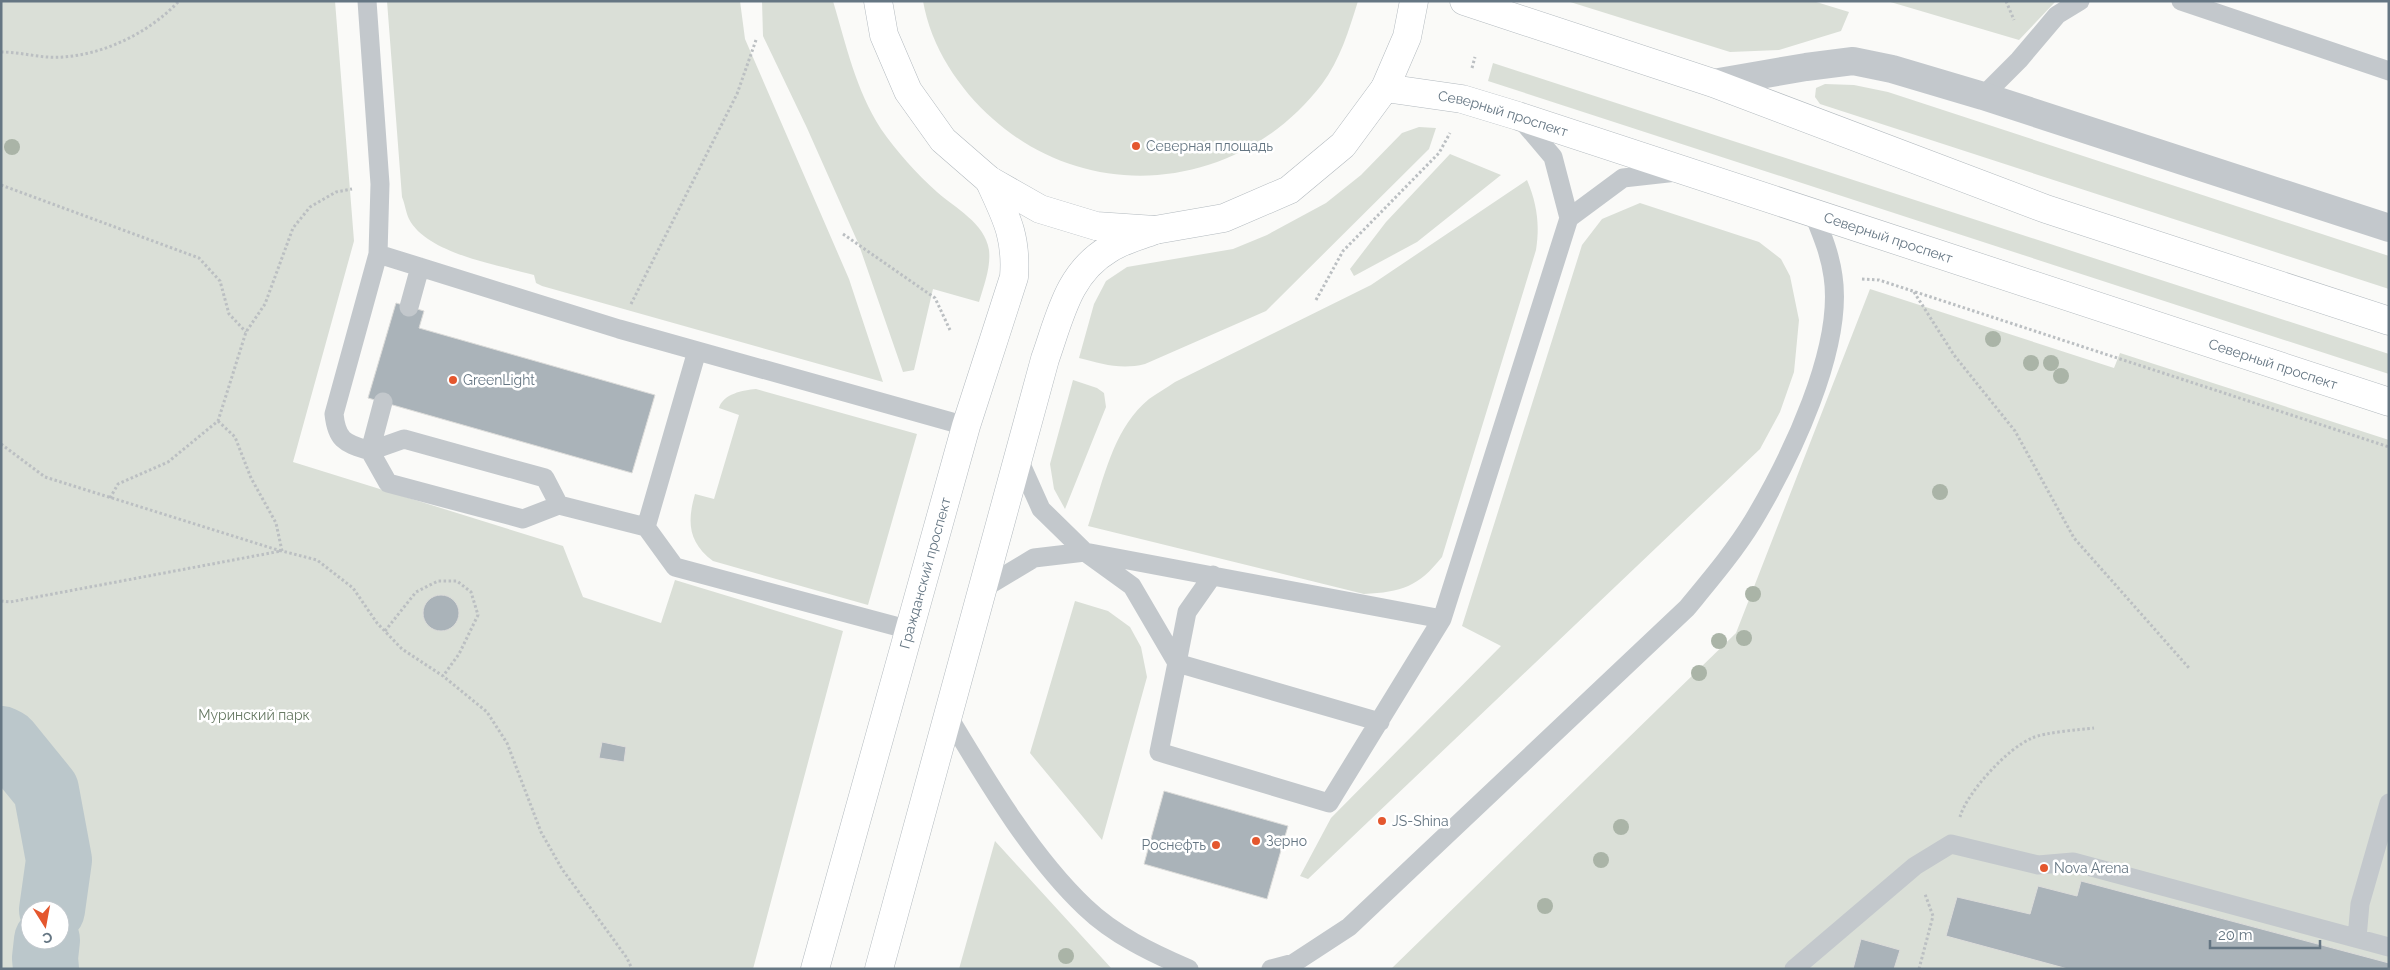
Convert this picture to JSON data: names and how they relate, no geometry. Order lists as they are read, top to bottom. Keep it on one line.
{"streets":{"main road":["Северный проспект","Гражданский проспект"]},"parks":["Муринский парк"],"places":["Северная площадь","GreenLight","JS-Shina","Зерно","Роснефть","Nova Arena"],"scale_bar":"20 m","north":"bottom"}
